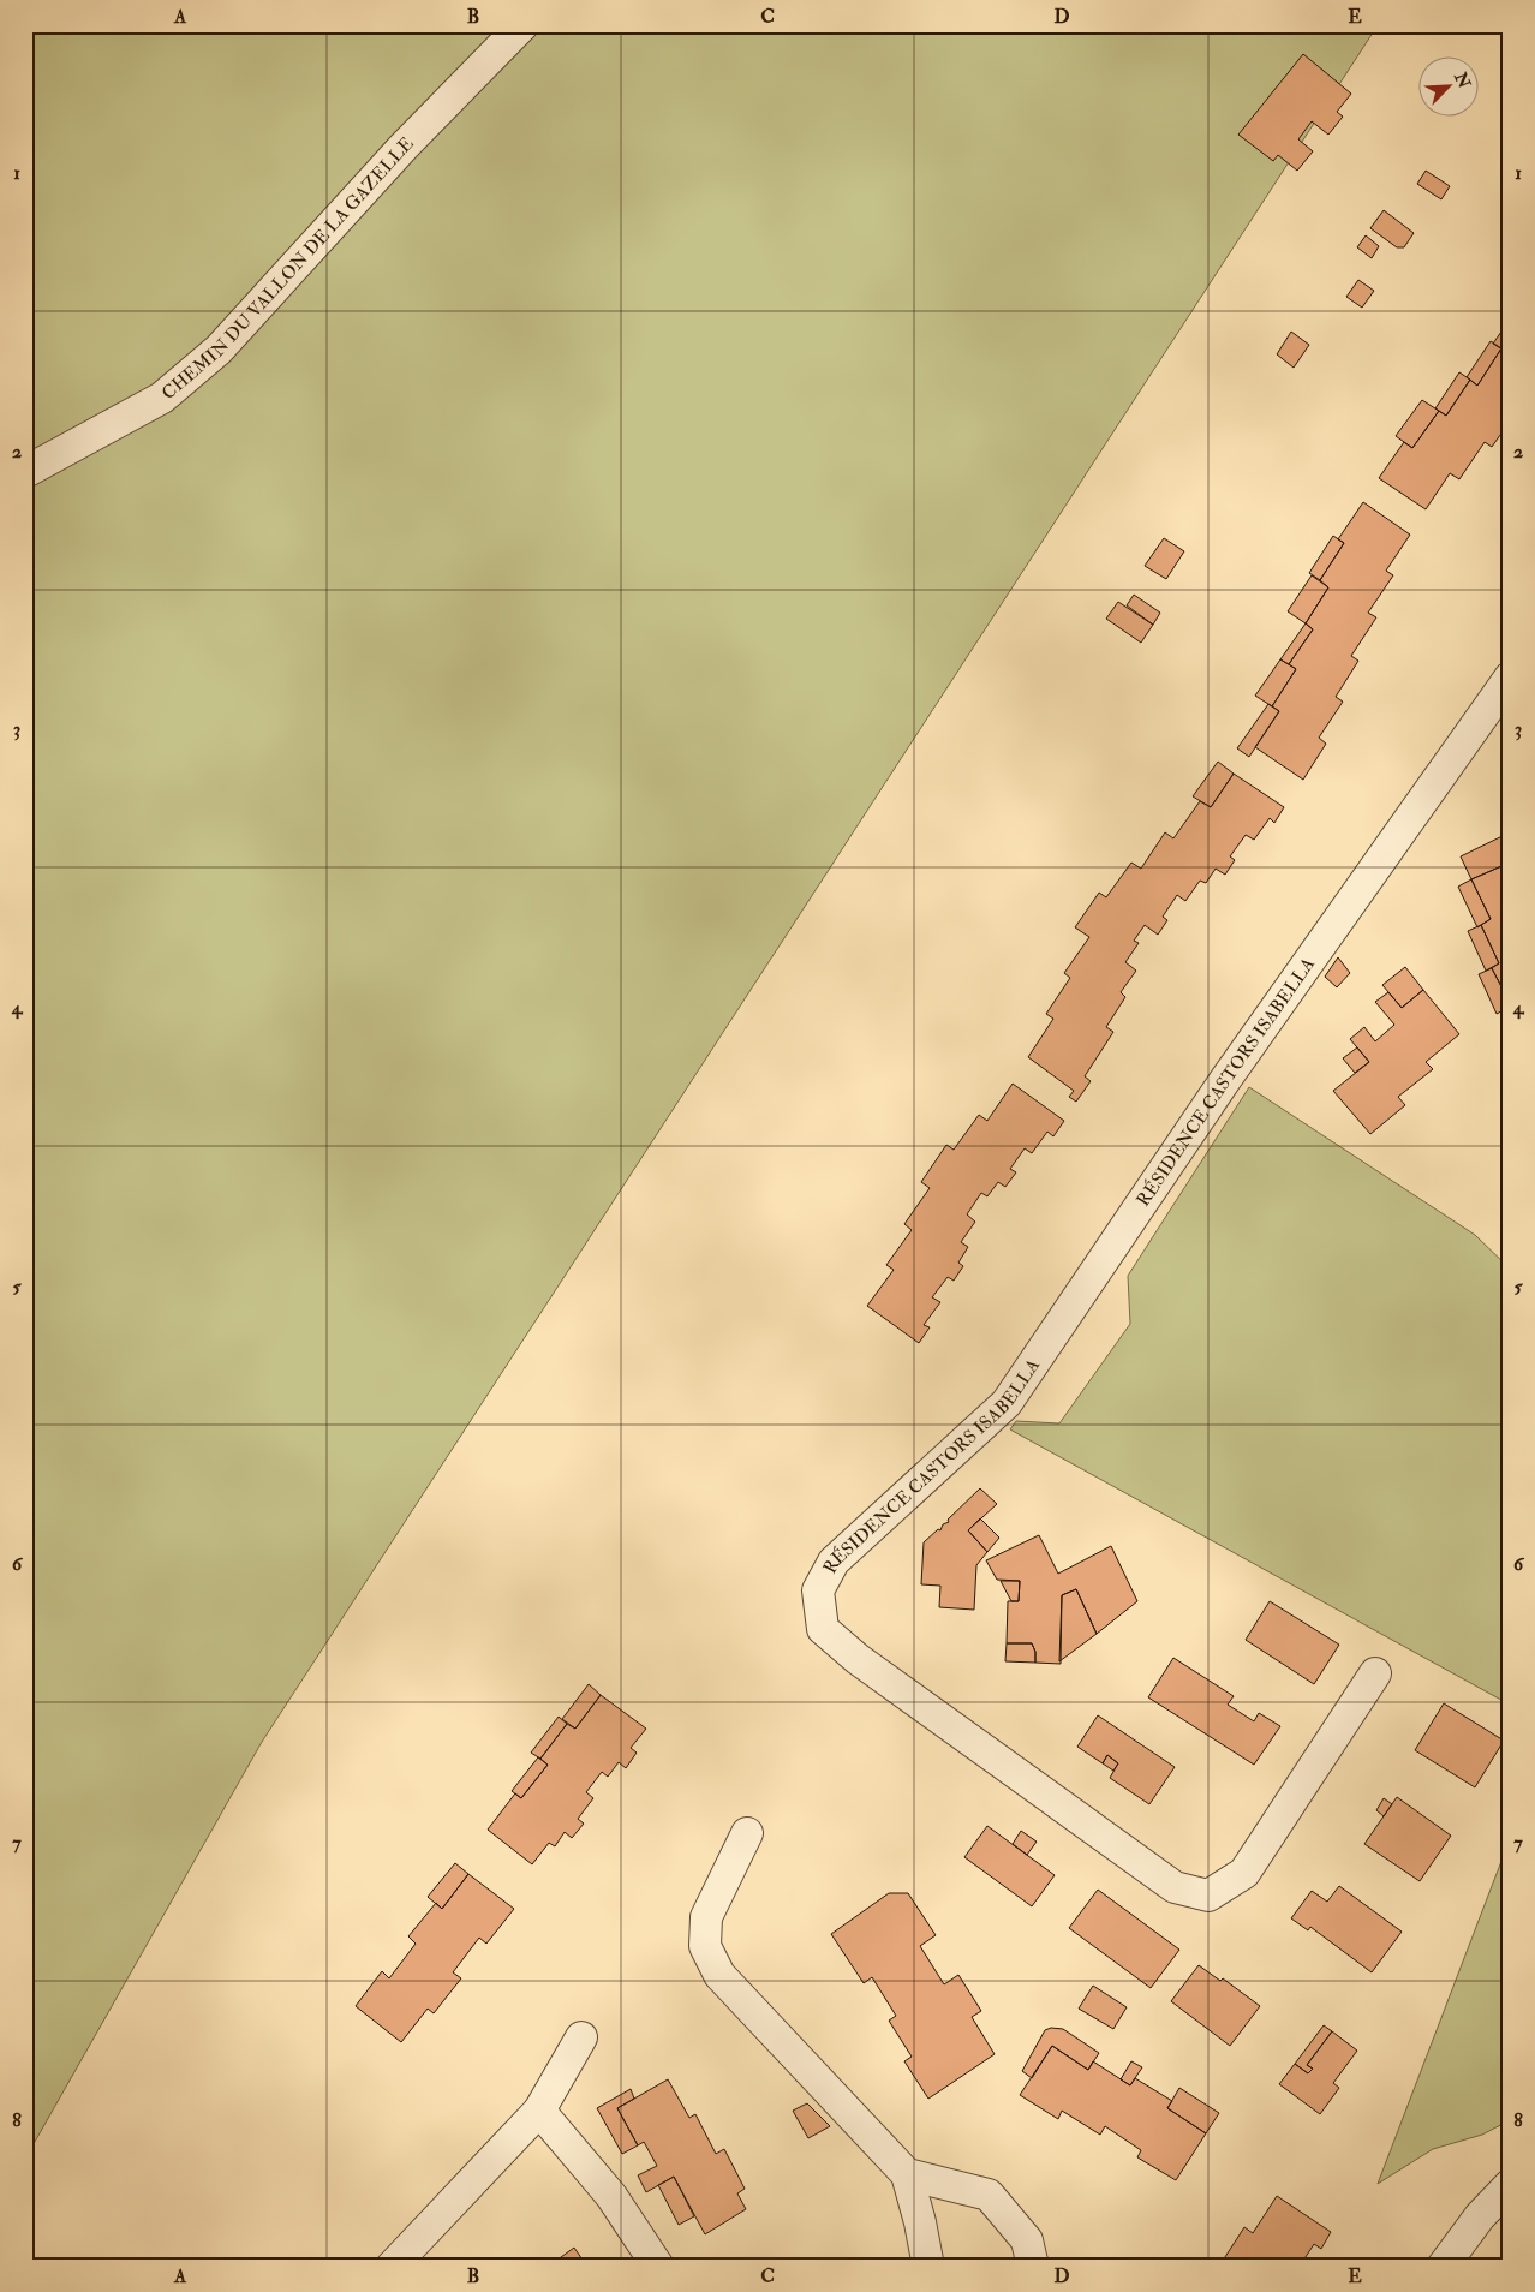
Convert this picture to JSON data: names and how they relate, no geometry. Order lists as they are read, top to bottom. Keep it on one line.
{"streets":{"street":["CHEMIN DU VALLON DE LA GAZELLE","RÉSIDENCE CASTORS ISABELLA"]},"north":"top right","grid":{"columns":["A","B","C","D","E"],"rows":["1","2","3","4","5","6","7","8"]}}
